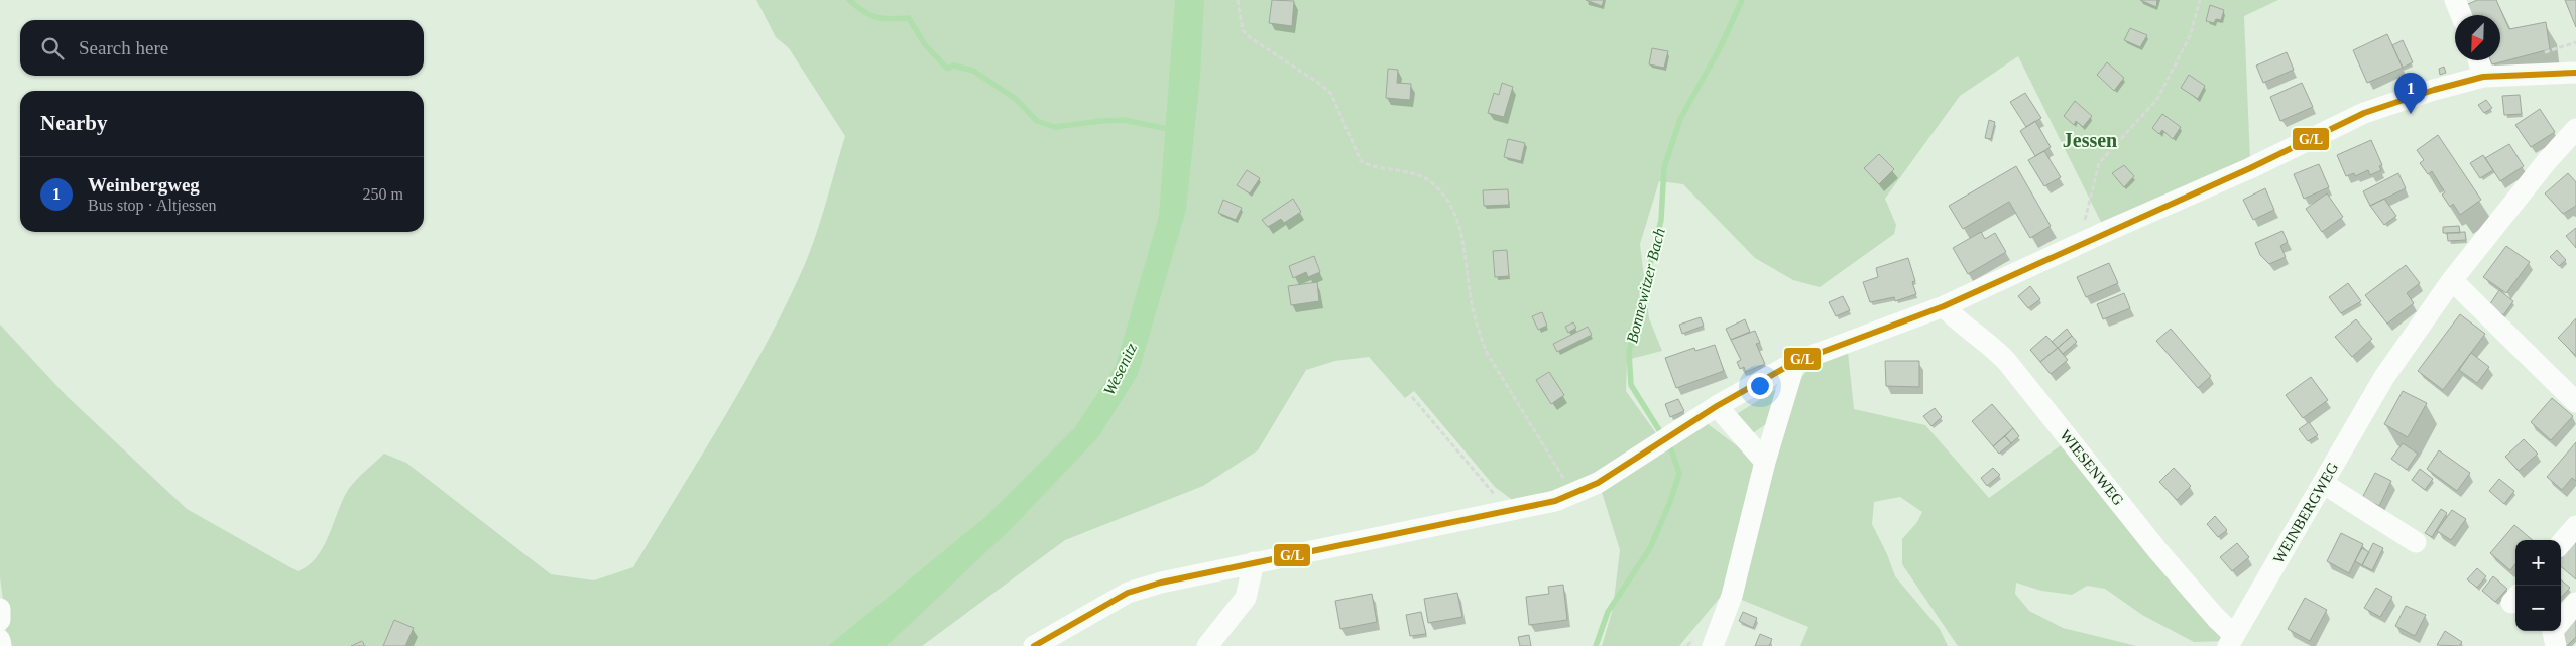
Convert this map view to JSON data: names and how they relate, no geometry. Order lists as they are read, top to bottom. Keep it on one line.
{"streets":{"street":["WIESENWEG","WEINBERGWEG"]},"crossings":[["WIESENWEG","WEINBERGWEG"]],"districts":["Jessen"],"water":["Bonnewitzer Bach","Wesenitz"],"lines":["transit line G/L"],"north":"bottom left","page":{"search":"Search here","pins":"1","heading":"Nearby","list":[{"mark":"1","name":"Weinbergweg","note":"Bus stop · Altjessen","value":"250 m"}],"map_buttons":["+","−"]}}
